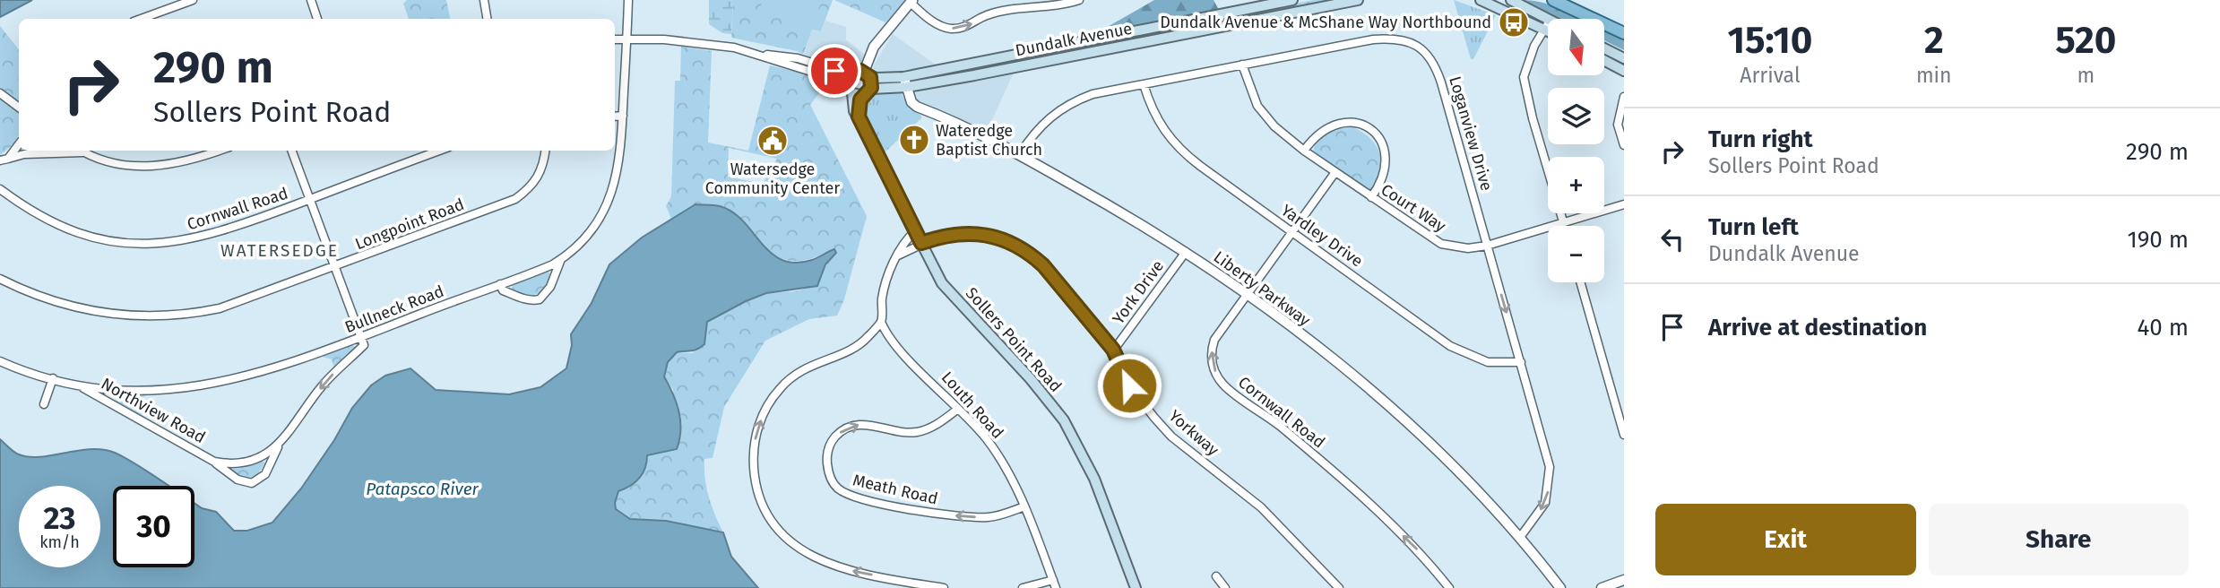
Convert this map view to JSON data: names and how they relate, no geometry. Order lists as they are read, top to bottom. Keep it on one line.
{"streets":{"main road":["Dundalk Avenue","Sollers Point Road"],"street":["Loganview Drive","Court Way","Cornwall Road","Longpoint Road","Yardley Drive","Liberty Parkway","York Drive","Bullneck Road","Louth Road","Northview Road","Yorkway","Meath Road"]},"crossings":[["Dundalk Avenue","Liberty Parkway"],["Dundalk Avenue","Bullneck Road"],["Dundalk Avenue","Sollers Point Road"],["Loganview Drive","Court Way"],["Loganview Drive","Yardley Drive"],["Loganview Drive","Liberty Parkway"],["Court Way","Cornwall Road"],["Cornwall Road","Yardley Drive"],["Cornwall Road","Liberty Parkway"],["Liberty Parkway","York Drive"],["York Drive","Yorkway"],["Bullneck Road","Northview Road"],["Sollers Point Road","Yorkway"],["Louth Road","Meath Road"]],"districts":["WATERSEDGE"],"water":["Patapsco River"],"places":{"bus stop":["Dundalk Avenue & McShane Way Northbound"],"church":["Wateredge Baptist Church"],"public building":["Watersedge Community Center"]},"north":"bottom","page":{"eta":["15:10","Arrival","2","min","520","m"],"map_buttons":["+","−"],"turn":["290 m","Sollers Point Road"],"list":[{"name":"Turn right","note":"Sollers Point Road","value":"290 m"},{"name":"Turn left","note":"Dundalk Avenue","value":"190 m"},{"name":"Arrive at destination","value":"40 m"}],"speed":"23 km/h","limit":"30","buttons":["Exit","Share"]}}
